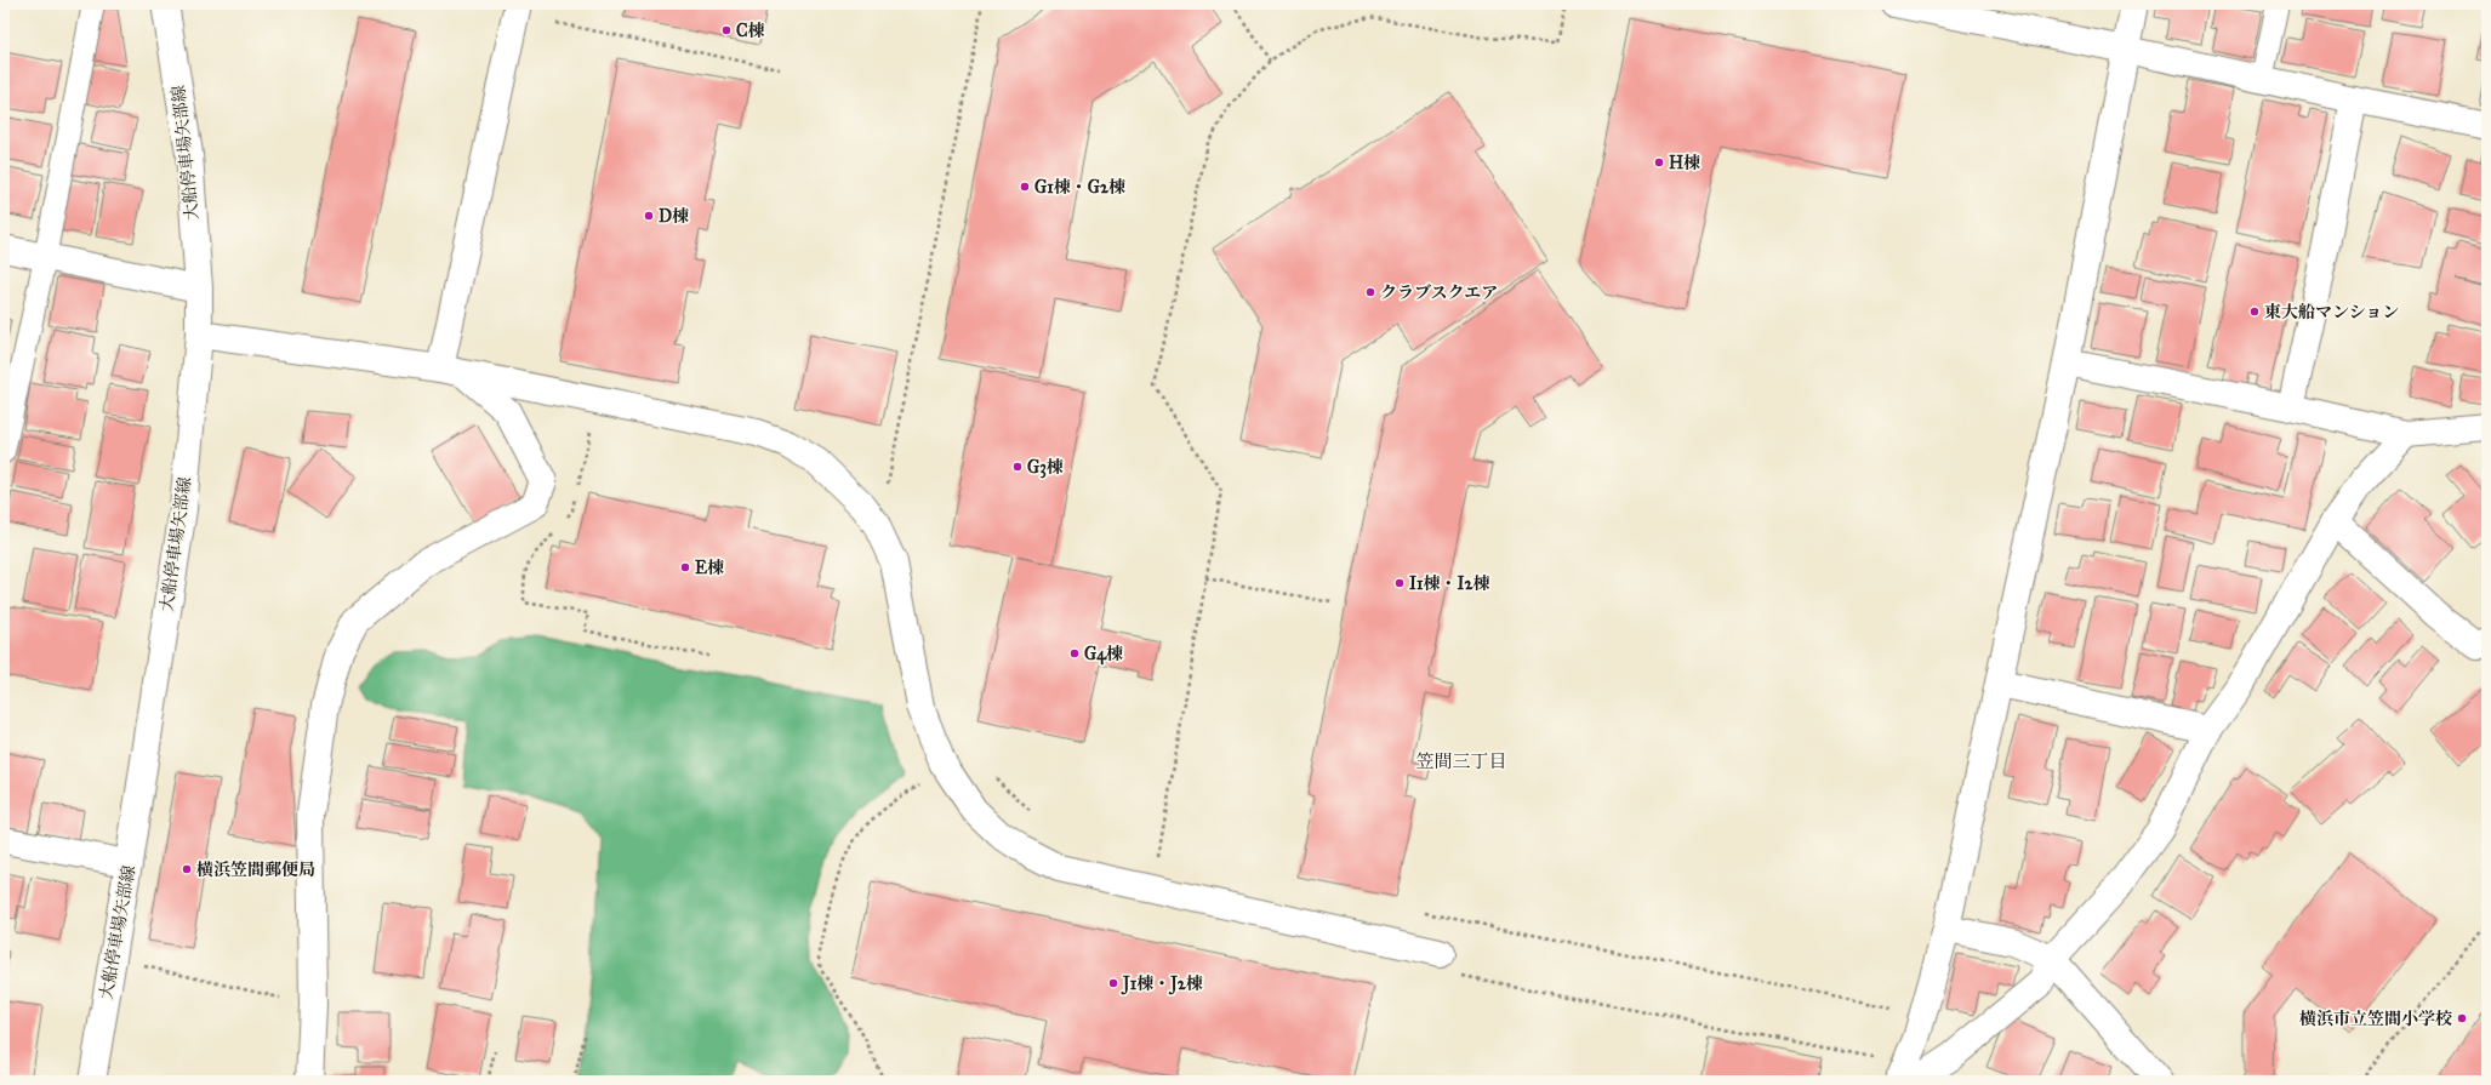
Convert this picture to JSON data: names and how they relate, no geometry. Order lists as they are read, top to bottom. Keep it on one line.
{"streets":{"street":["大船停車場矢部線"]},"districts":["笠間三丁目"],"places":["C棟","H棟","G1棟・G2棟","D棟","クラブスクエア","東大船マンション","G3棟","E棟","I1棟・I2棟","G4棟","横浜笠間郵便局","J1棟・J2棟","横浜市立笠間小学校"]}
